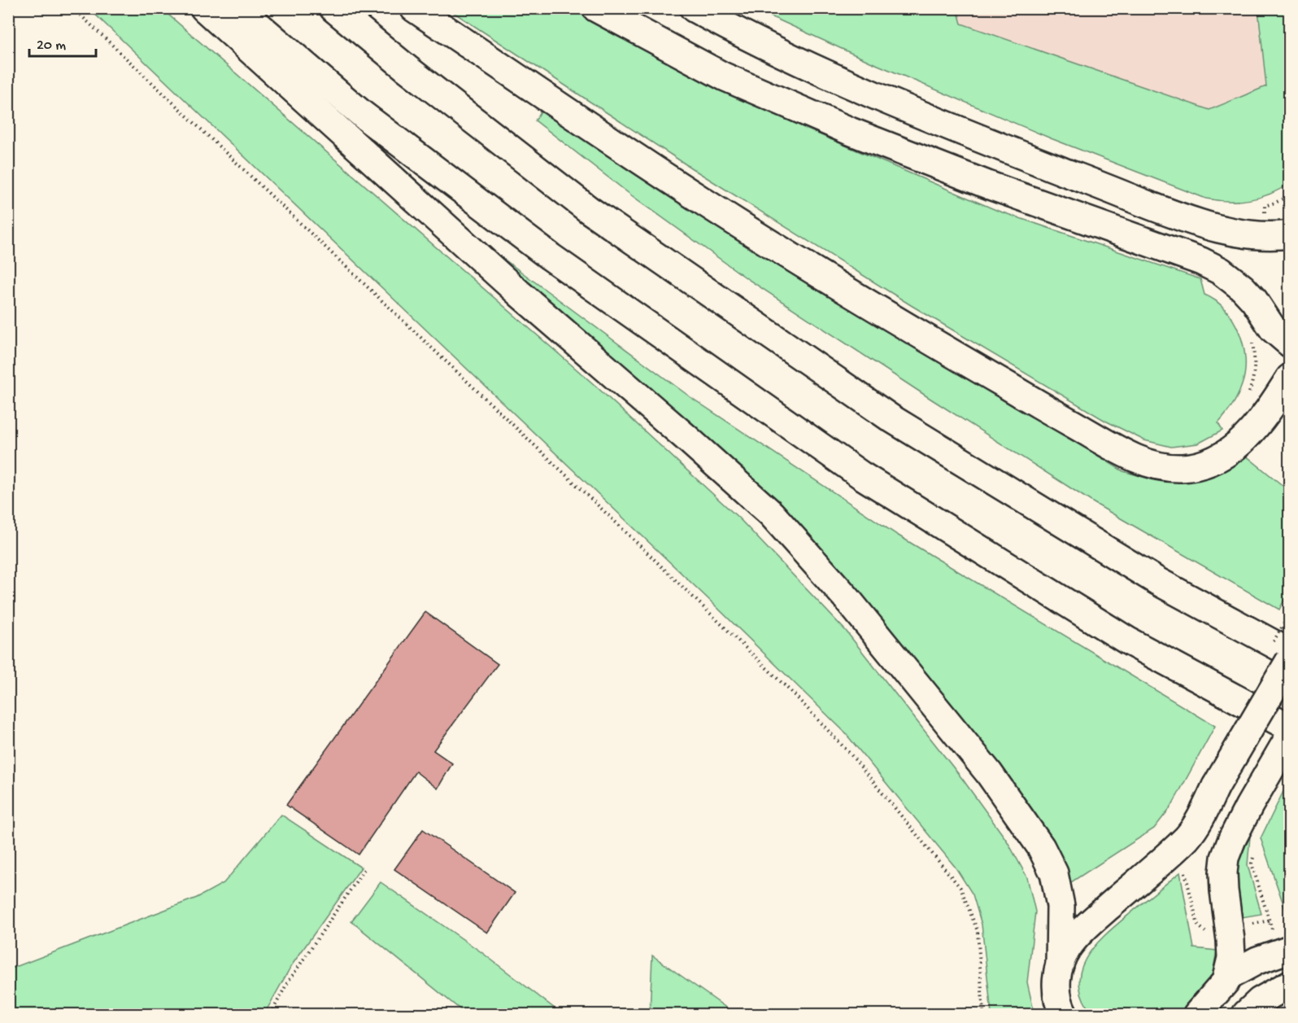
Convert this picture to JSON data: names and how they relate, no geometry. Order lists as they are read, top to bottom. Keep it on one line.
{"scale_bar":"20 m"}
